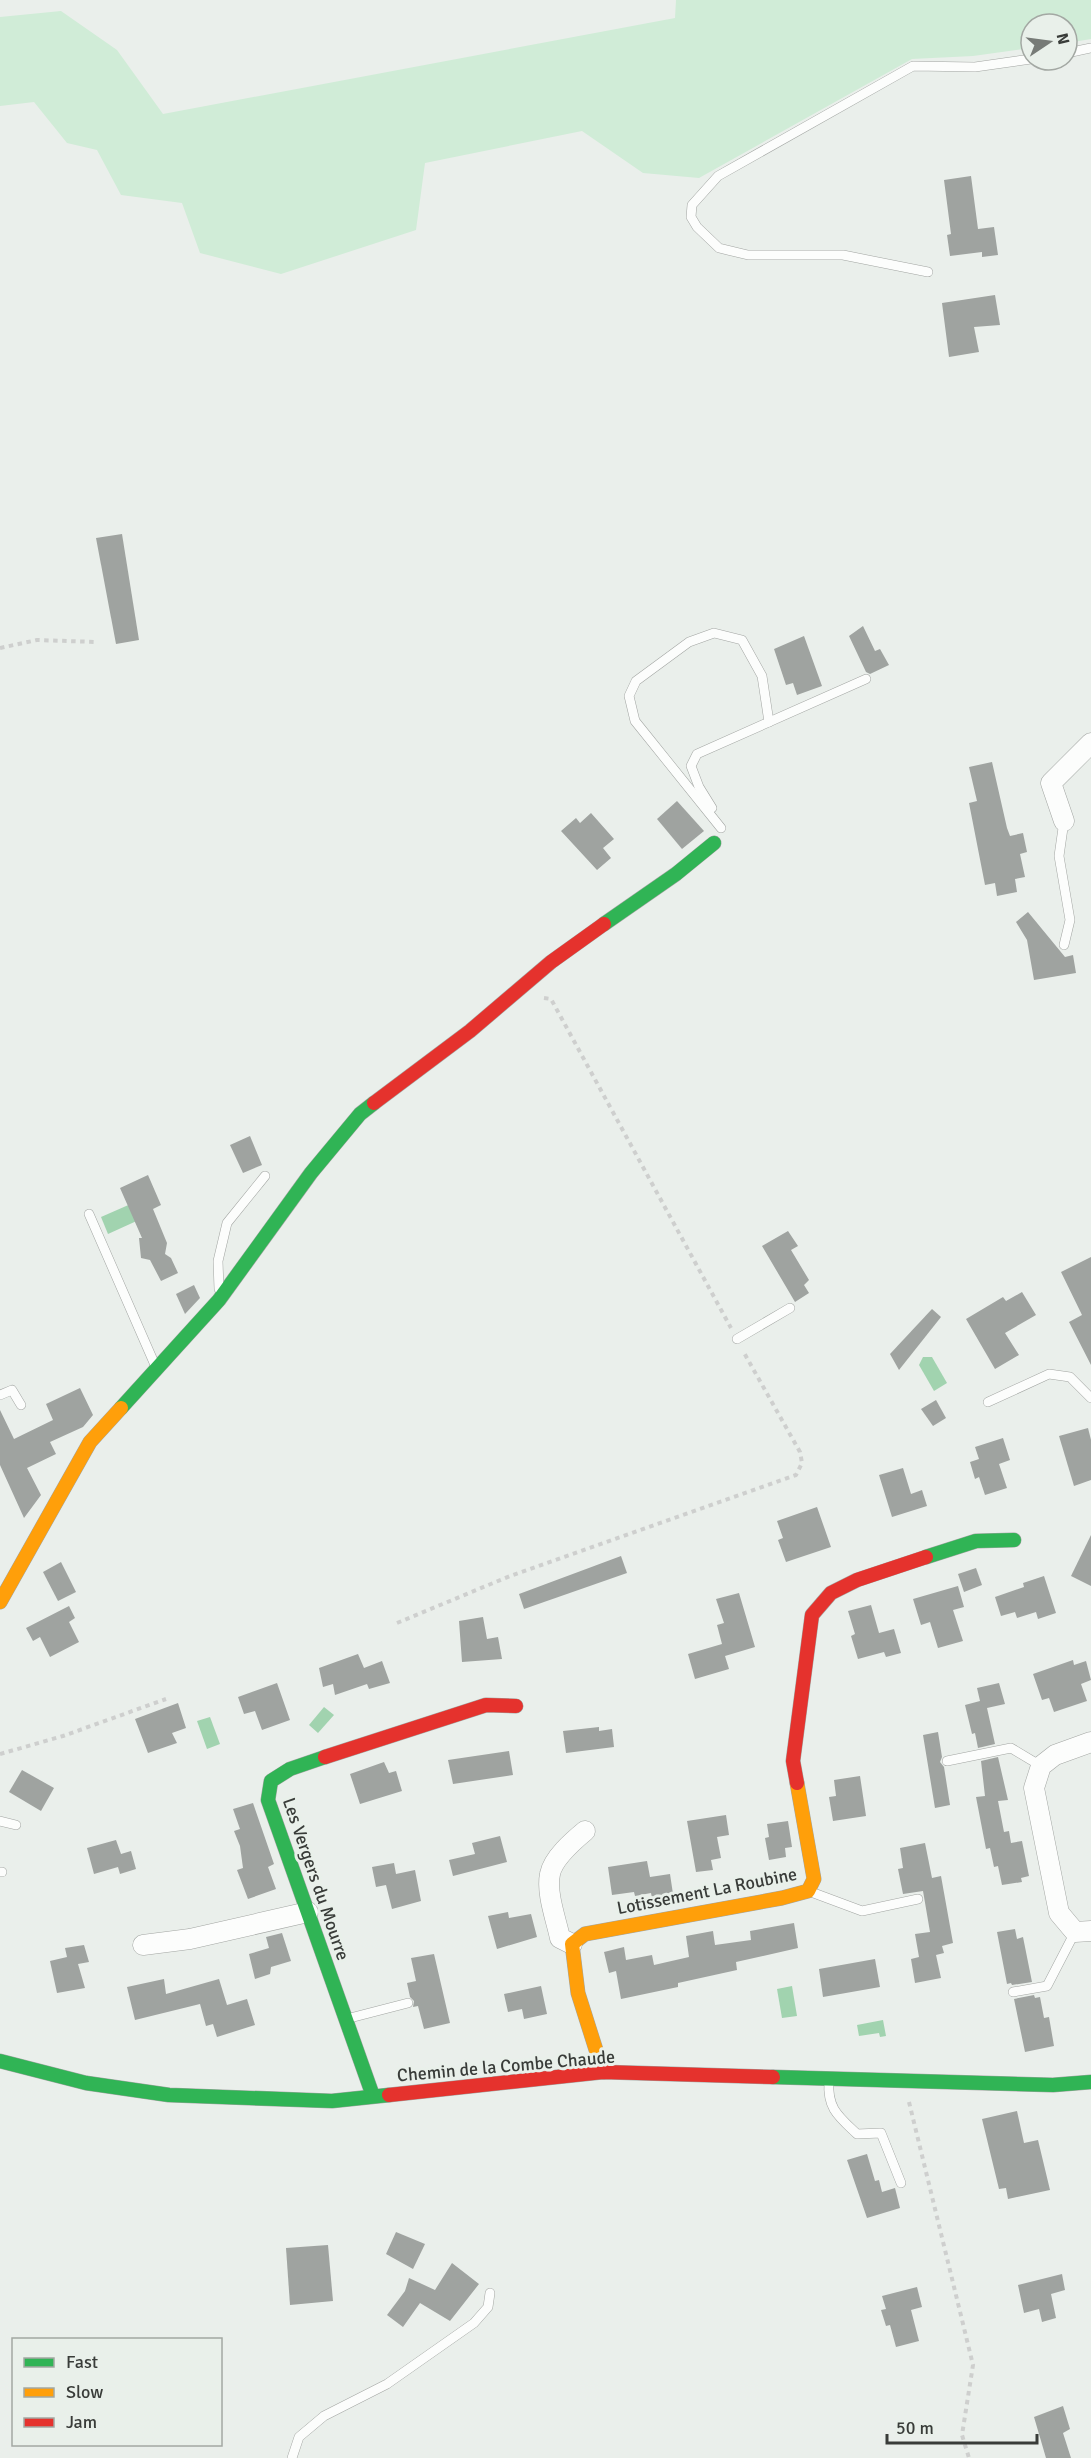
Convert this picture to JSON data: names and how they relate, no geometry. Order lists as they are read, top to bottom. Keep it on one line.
{"streets":{"street":["Les Vergers du Mourre","Lotissement La Roubine","Chemin de la Combe Chaude"]},"crossings":[["Les Vergers du Mourre","Chemin de la Combe Chaude"]],"legend":["Fast","Slow","Jam"],"scale_bar":"50 m","north":"right"}
